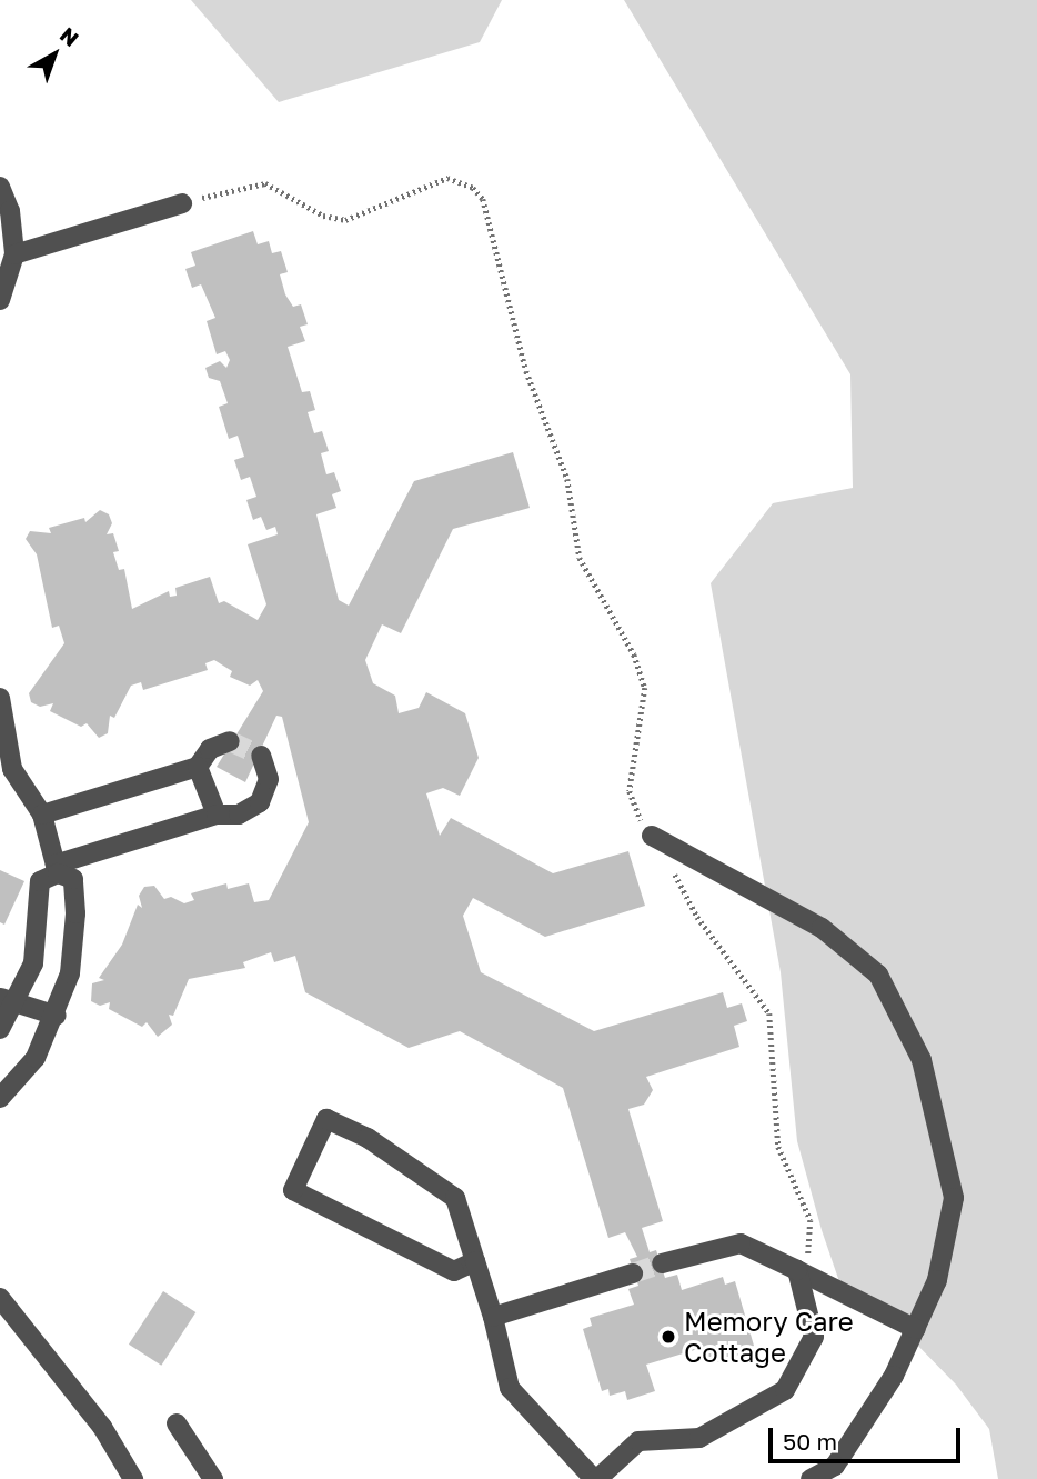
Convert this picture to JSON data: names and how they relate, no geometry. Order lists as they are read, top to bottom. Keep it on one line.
{"places":["Memory Care Cottage"],"scale_bar":"50 m","north":"top right"}
